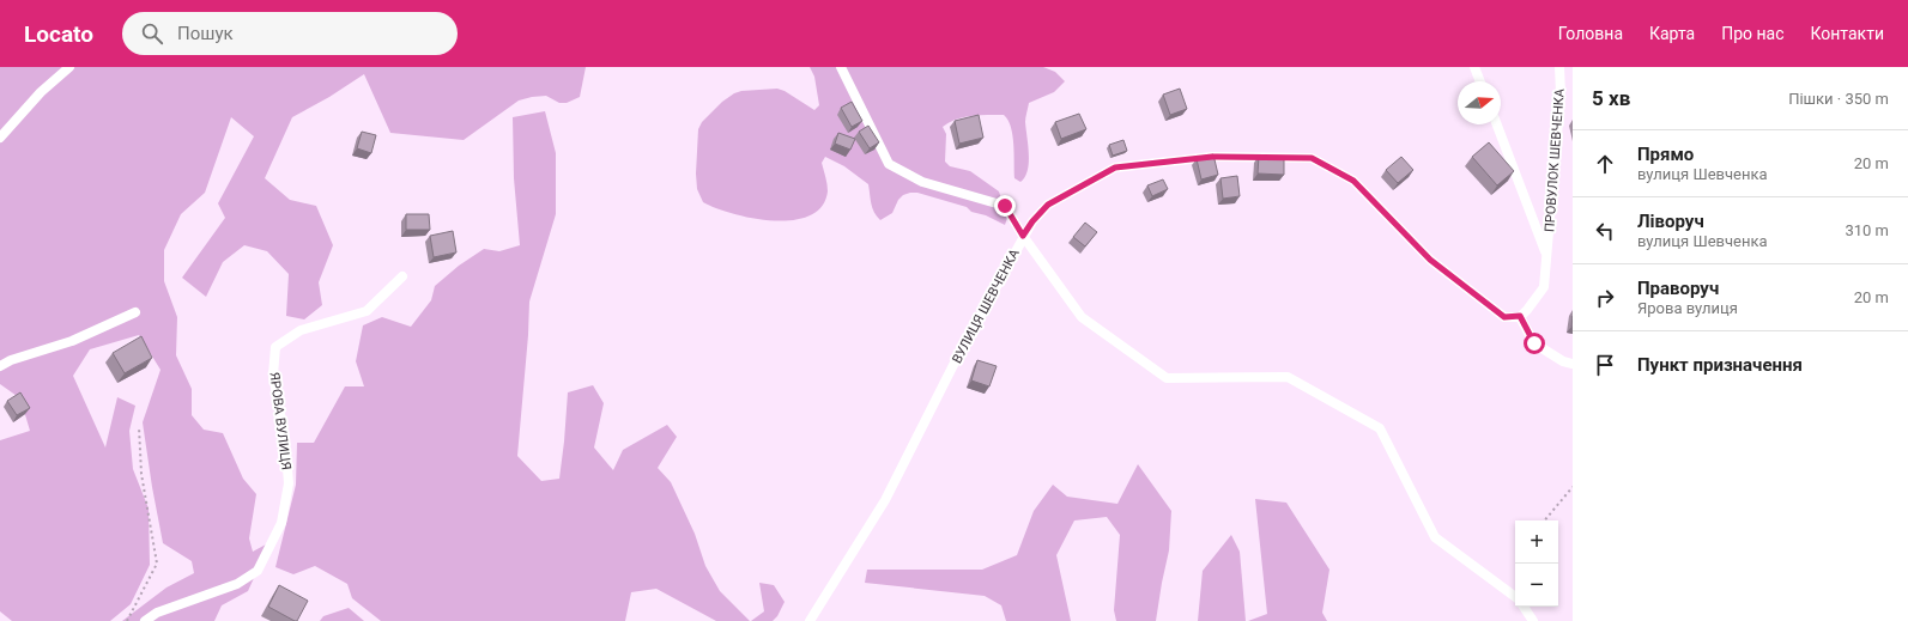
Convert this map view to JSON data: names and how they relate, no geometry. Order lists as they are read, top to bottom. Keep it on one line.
{"streets":{"street":["ПРОВУЛОК ШЕВЧЕНКА","ВУЛИЦЯ ШЕВЧЕНКА","ЯРОВА ВУЛИЦЯ"]},"crossings":[["ПРОВУЛОК ШЕВЧЕНКА","ВУЛИЦЯ ШЕВЧЕНКА"]],"north":"right","page":{"header":"Locato","search":"Пошук","nav":["Головна","Карта","Про нас","Контакти"],"heading":["5 хв","Пішки · 350 m"],"list":[["Прямо","вулиця Шевченка","20 m"],["Ліворуч","вулиця Шевченка","310 m"],["Праворуч","Ярова вулиця","20 m"],"Пункт призначення"],"map_buttons":["+","−"]}}
